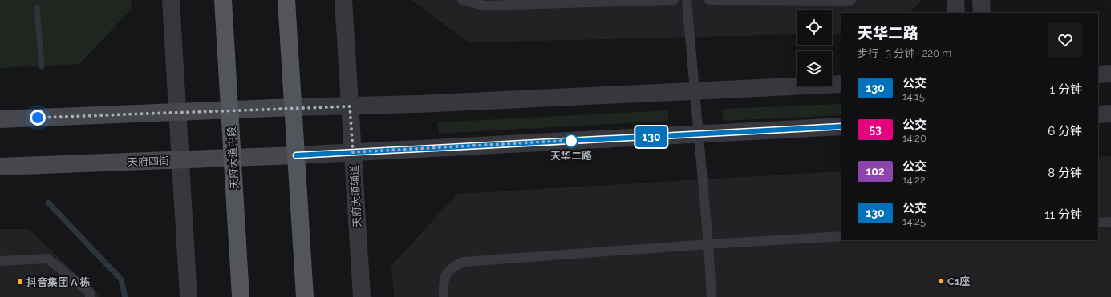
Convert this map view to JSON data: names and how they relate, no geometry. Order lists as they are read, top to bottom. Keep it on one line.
{"streets":{"main road":["天府大道中段","天府四街"],"street":["天府大道辅道"]},"crossings":[["天府大道中段","天府四街"]],"places":["天华二路","C1座","抖音集团 A 栋"],"lines":["bus line 130"],"page":{"on_map":"130","heading":["天华二路","步行 · 3 分钟 · 220 m"],"list":[{"mark":"130","name":"公交","note":"14:15","value":"1 分钟"},{"mark":"53","name":"公交","note":"14:20","value":"6 分钟"},{"mark":"102","name":"公交","note":"14:22","value":"8 分钟"},{"mark":"130","name":"公交","note":"14:25","value":"11 分钟"}]}}
